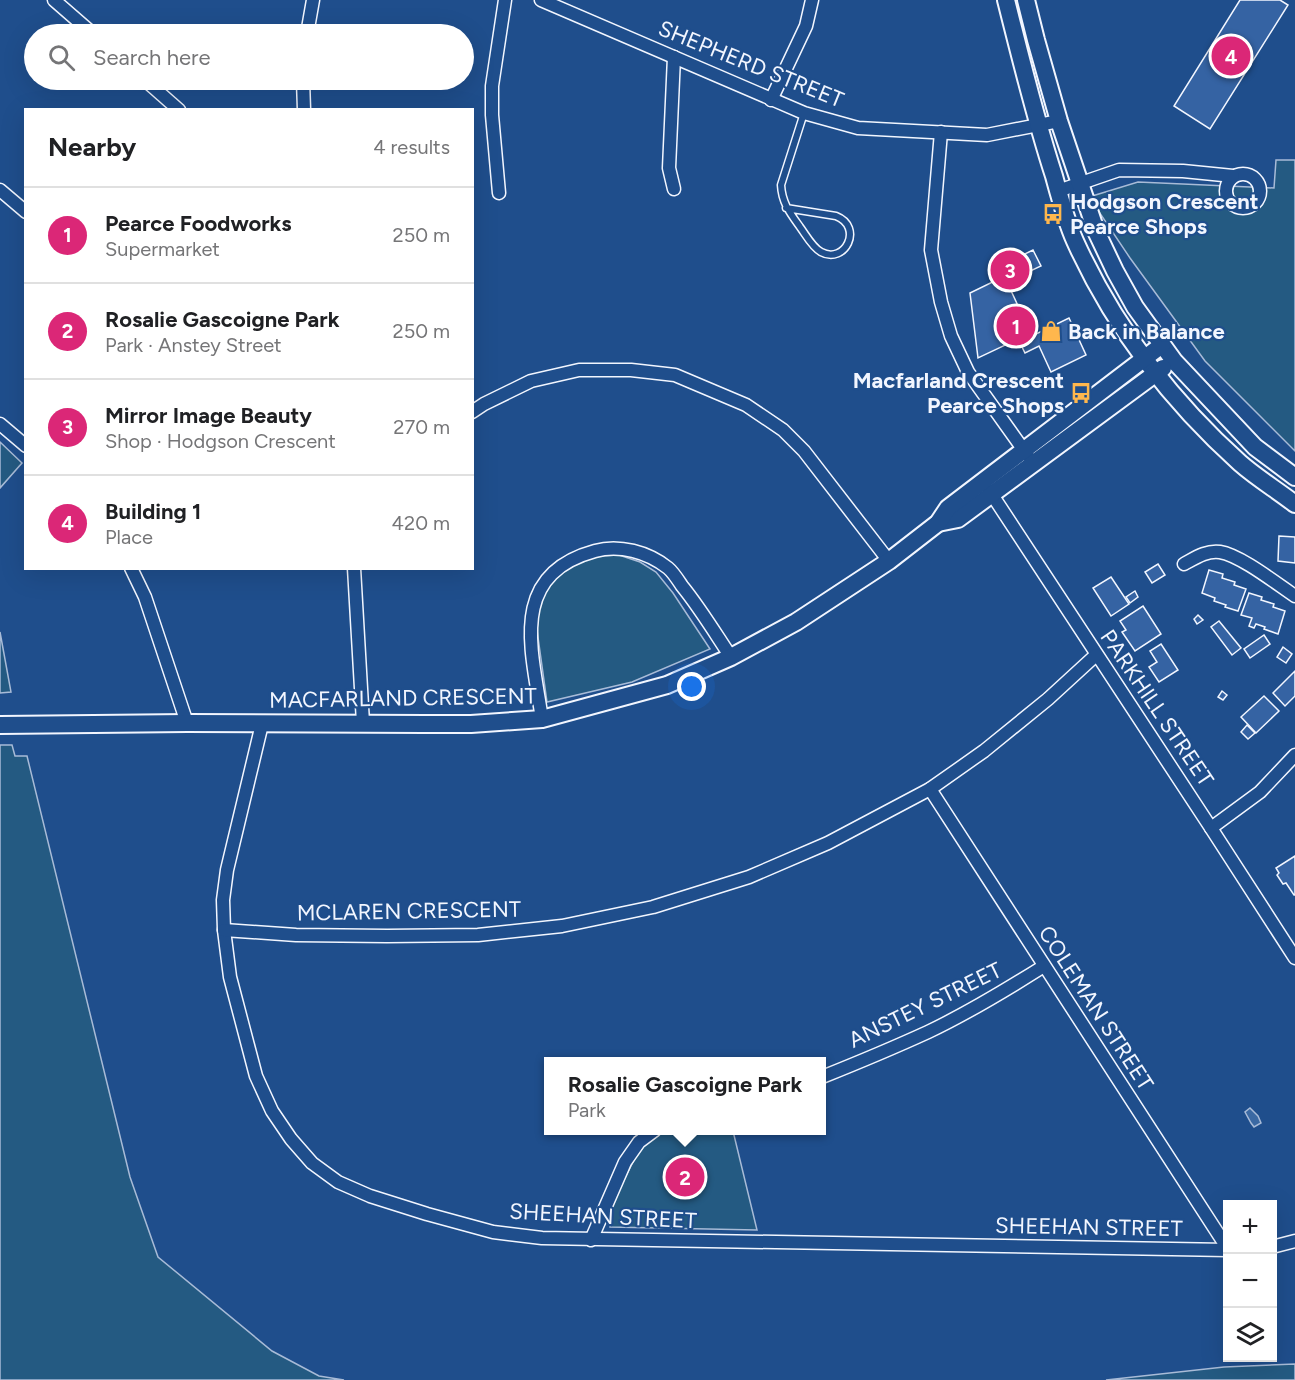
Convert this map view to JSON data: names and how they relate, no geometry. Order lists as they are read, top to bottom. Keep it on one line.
{"streets":{"street":["SHEPHERD STREET","MACFARLAND CRESCENT","PARKHILL STREET","MCLAREN CRESCENT","ANSTEY STREET","COLEMAN STREET","SHEEHAN STREET"]},"crossings":[["MACFARLAND CRESCENT","PARKHILL STREET"],["MACFARLAND CRESCENT","SHEEHAN STREET"],["PARKHILL STREET","MCLAREN CRESCENT"],["MCLAREN CRESCENT","COLEMAN STREET"],["MCLAREN CRESCENT","SHEEHAN STREET"],["ANSTEY STREET","COLEMAN STREET"]],"places":{"bus stop":["Hodgson Crescent Pearce Shops","Macfarland Crescent Pearce Shops"],"shop":["Back in Balance"]},"page":{"search":"Search here","pins":["4","3","1","2"],"heading":["Nearby","4 results"],"list":[{"mark":"1","name":"Pearce Foodworks","note":"Supermarket","value":"250 m"},{"mark":"2","name":"Rosalie Gascoigne Park","note":"Park · Anstey Street","value":"250 m"},{"mark":"3","name":"Mirror Image Beauty","note":"Shop · Hodgson Crescent","value":"270 m"},{"mark":"4","name":"Building 1","note":"Place","value":"420 m"}],"popup":["Rosalie Gascoigne Park","Park"],"map_buttons":["+","−"]}}
